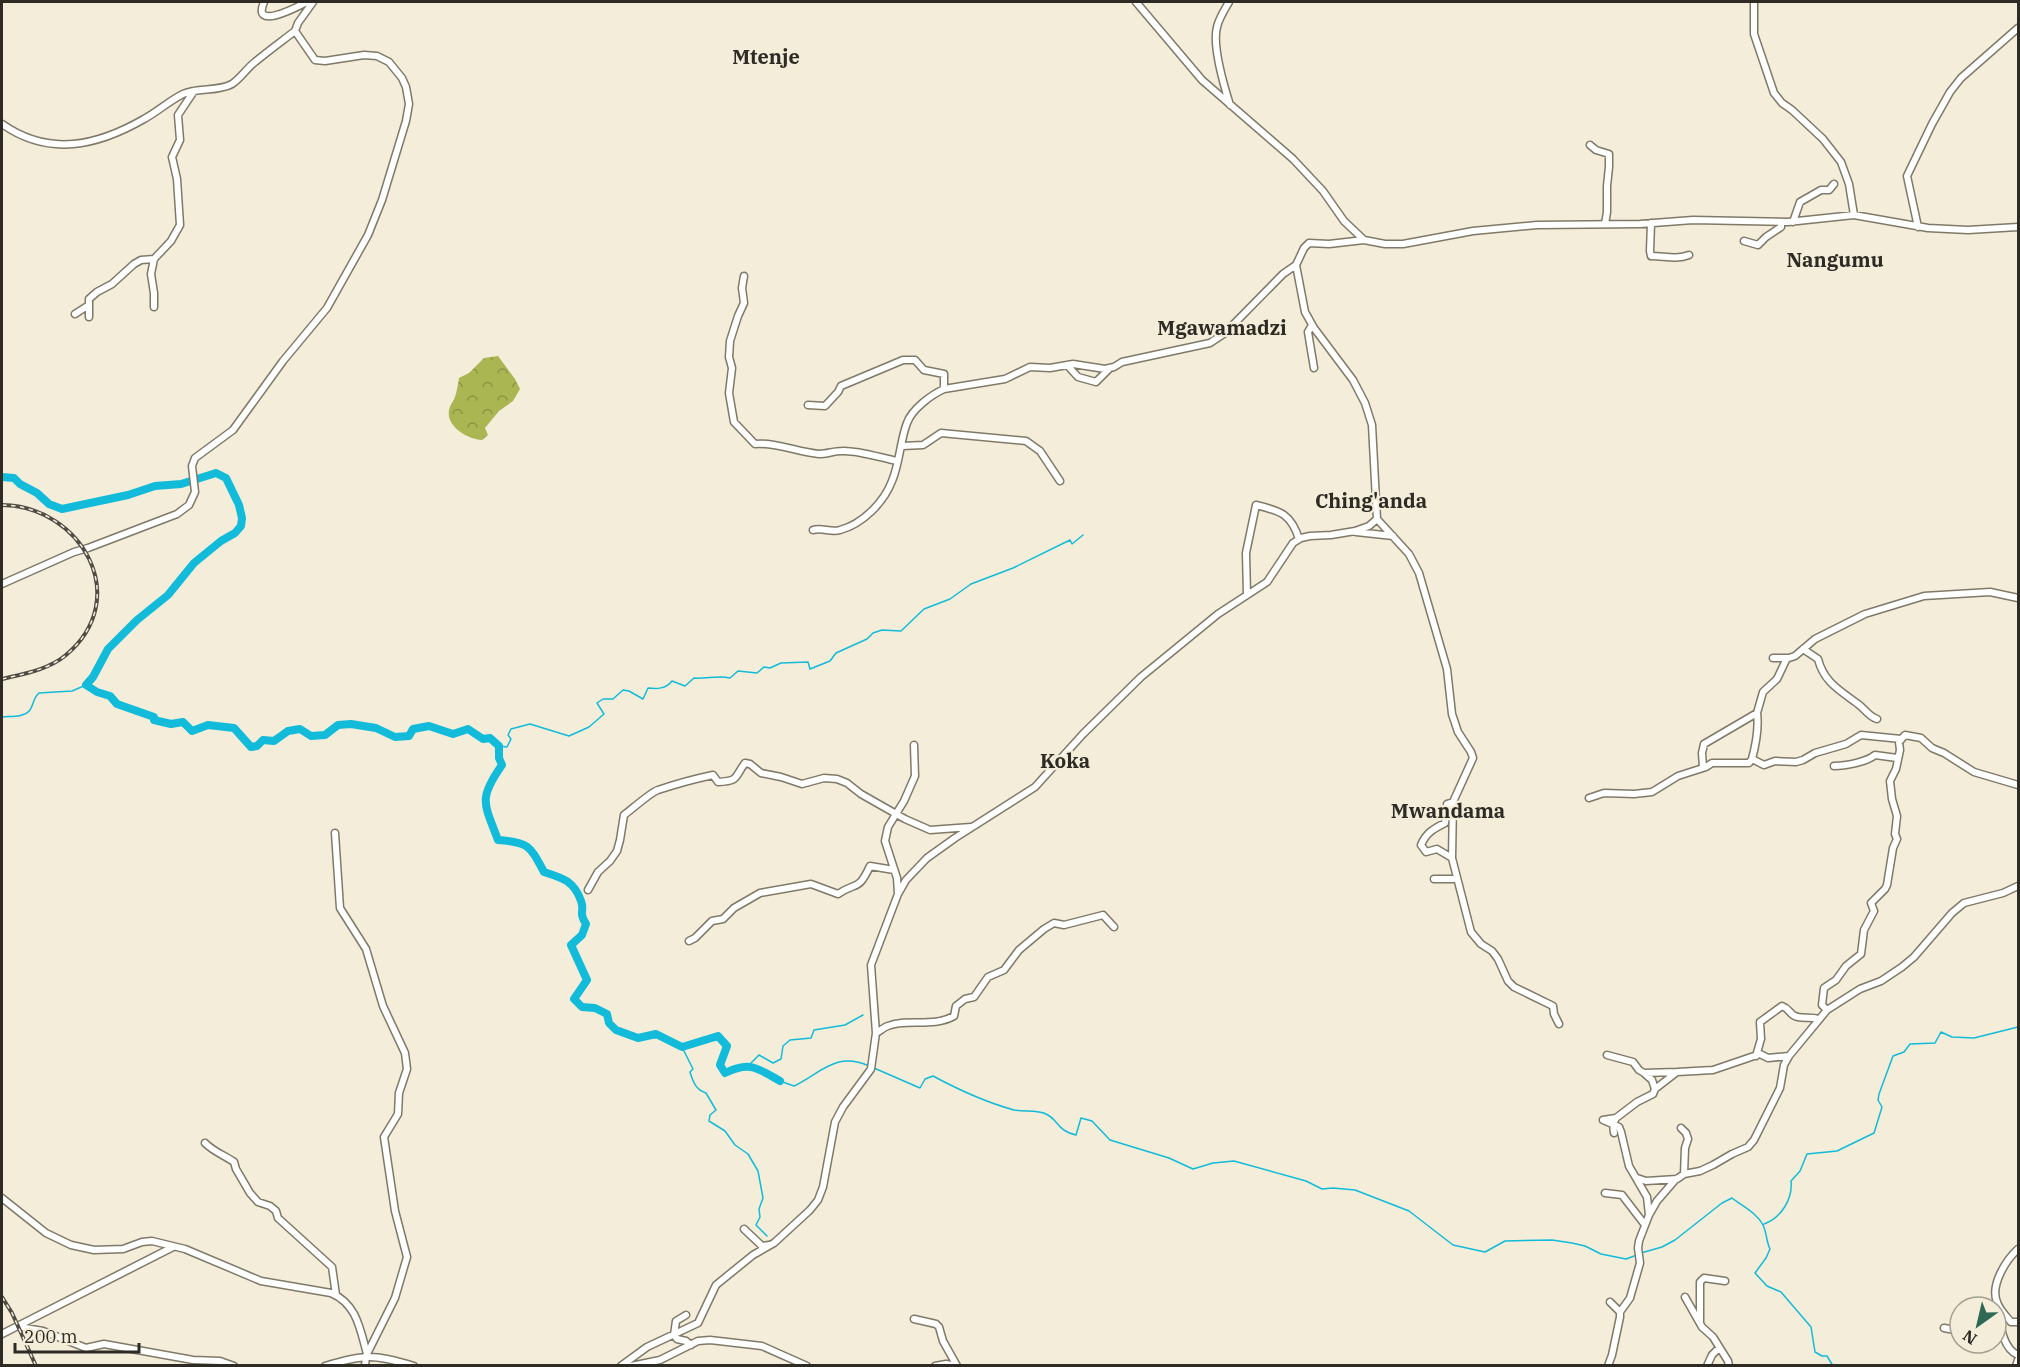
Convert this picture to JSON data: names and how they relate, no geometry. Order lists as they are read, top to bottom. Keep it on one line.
{"districts":["Mtenje","Nangumu","Mgawamadzi","Ching'anda","Koka","Mwandama"],"scale_bar":"200 m","north":"bottom left"}
